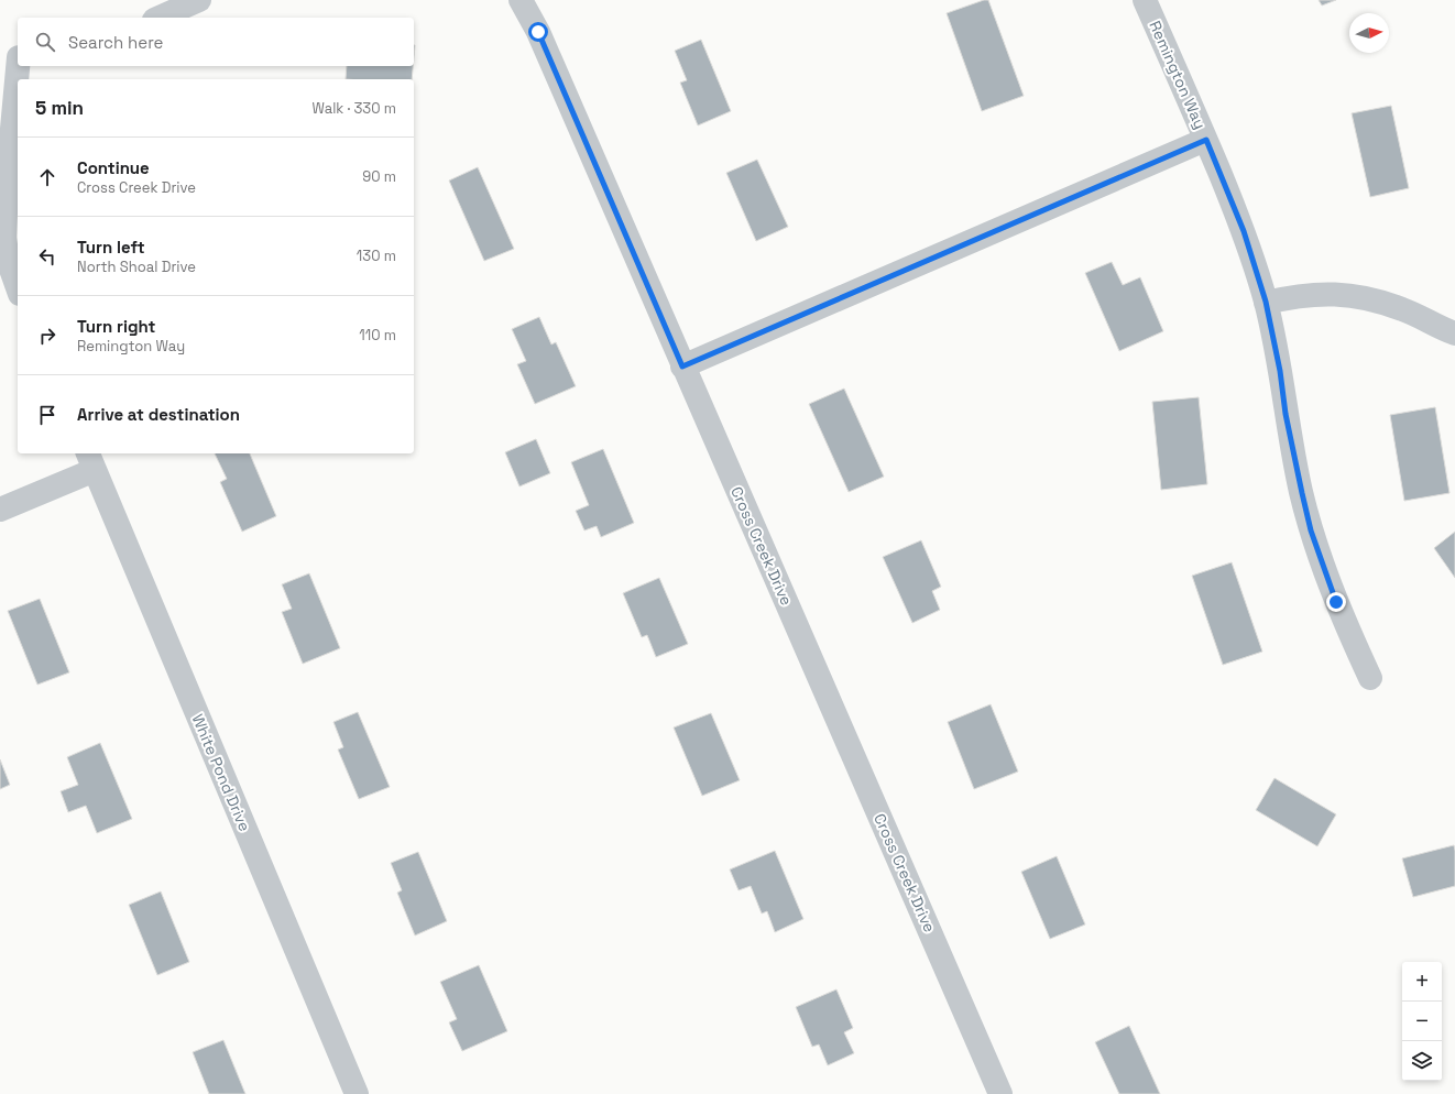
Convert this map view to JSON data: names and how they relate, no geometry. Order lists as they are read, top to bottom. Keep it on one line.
{"streets":{"street":["Remington Way","Cross Creek Drive","White Pond Drive"]},"north":"right","page":{"search":"Search here","heading":["5 min","Walk · 330 m"],"list":[["Continue","Cross Creek Drive","90 m"],["Turn left","North Shoal Drive","130 m"],["Turn right","Remington Way","110 m"],"Arrive at destination"],"map_buttons":["+","−"]}}
